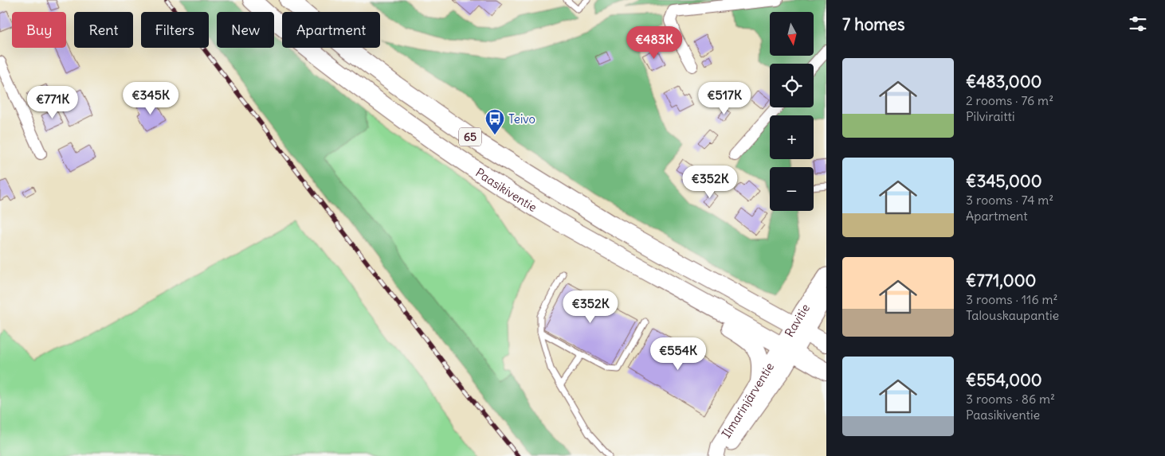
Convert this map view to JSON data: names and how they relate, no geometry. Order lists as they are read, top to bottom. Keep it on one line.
{"streets":{"highway":["65","Paasikiventie"],"main road":["Ravitie","Ilmarinjärventie"]},"crossings":[["65","Paasikiventie"],["65","Ravitie"],["65","Ilmarinjärventie"],["Paasikiventie","Ravitie"],["Paasikiventie","Ilmarinjärventie"],["Ravitie","Ilmarinjärventie"]],"places":{"bus stop":["Teivo"]},"north":"bottom","page":{"heading":"7 homes","map_buttons":["+","−"],"chip":["Buy","Rent","Filters","New","Apartment"],"price":["€483K","€345K","€517K","€771K","€352K","€352K","€554K"],"list":[{"name":"€483,000","note":"2 rooms · 76 m² · Pilviraitti"},{"name":"€345,000","note":"3 rooms · 74 m² · Apartment"},{"name":"€771,000","note":"3 rooms · 116 m² · Talouskaupantie"},{"name":"€554,000","note":"3 rooms · 86 m² · Paasikiventie"}]}}
